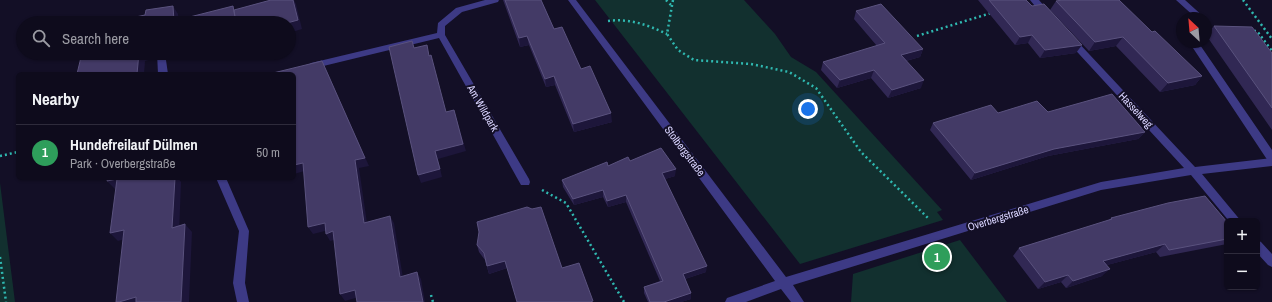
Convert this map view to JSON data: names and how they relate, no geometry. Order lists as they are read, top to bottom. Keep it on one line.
{"streets":{"street":["Am Wildpark","Hasselweg","Stolbergstraße","Overbergstraße"]},"crossings":[["Hasselweg","Overbergstraße"],["Stolbergstraße","Overbergstraße"]],"north":"top left","page":{"search":"Search here","heading":"Nearby","list":[{"mark":"1","name":"Hundefreilauf Dülmen","note":"Park · Overbergstraße","value":"50 m"}],"map_buttons":["+","−"],"pins":"1"}}
